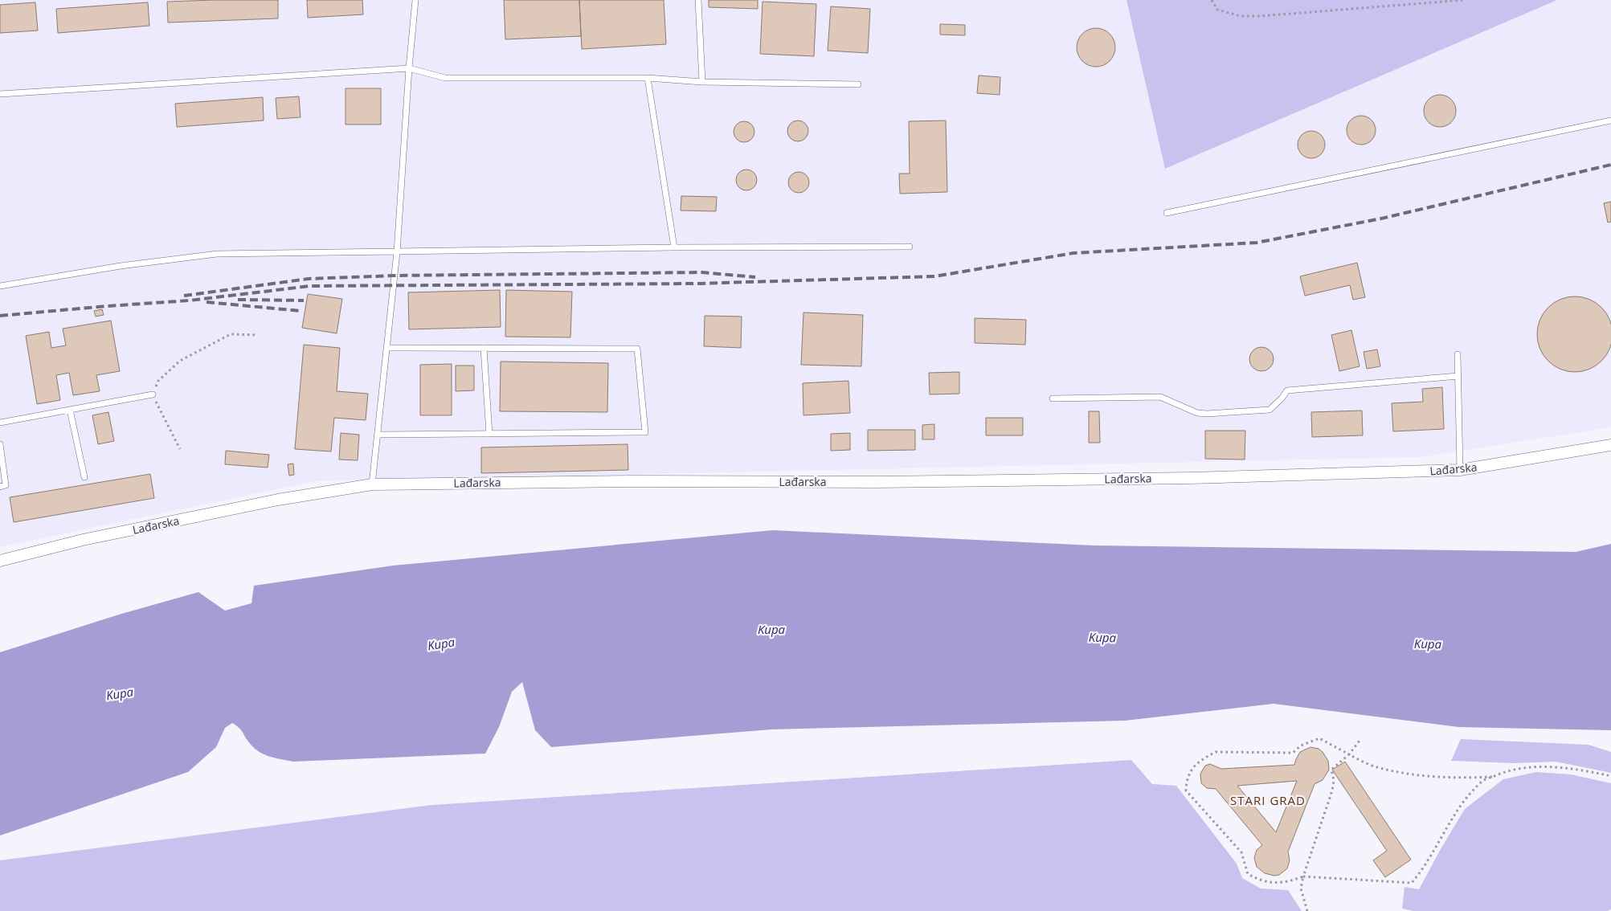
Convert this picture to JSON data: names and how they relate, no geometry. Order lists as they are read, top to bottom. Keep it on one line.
{"streets":{"street":["Lađarska"]},"districts":["STARI GRAD"],"water":["Kupa"]}
